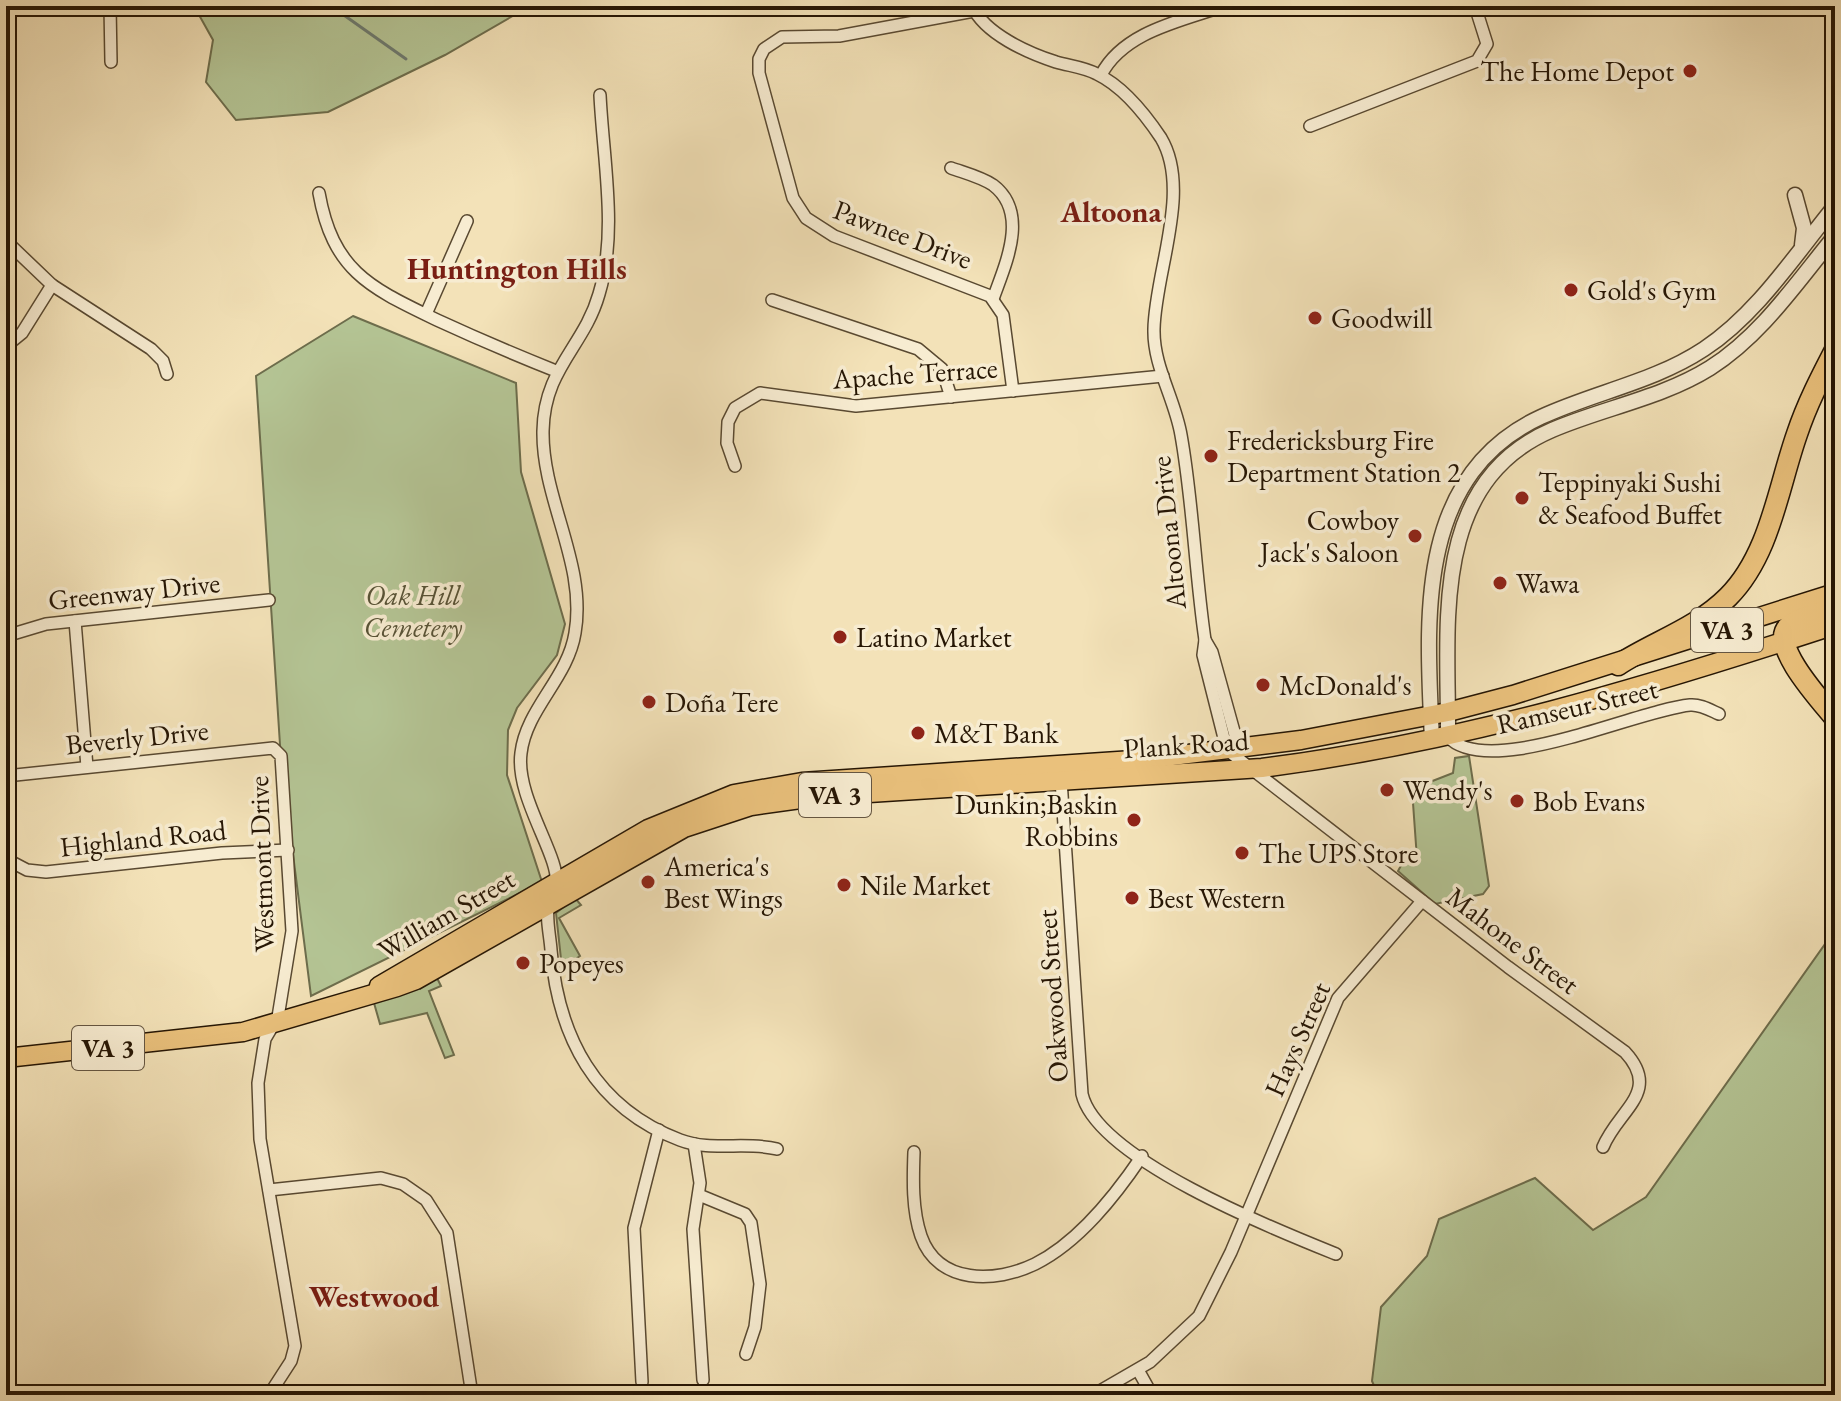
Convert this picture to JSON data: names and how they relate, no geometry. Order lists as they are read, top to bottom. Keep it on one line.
{"streets":{"highway":["VA 3","Plank Road","William Street"],"street":["Pawnee Drive","Apache Terrace","Altoona Drive","Greenway Drive","Ramseur Street","Beverly Drive","Highland Road","Westmont Drive","Mahone Street","Oakwood Street","Hays Street"]},"crossings":[["Pawnee Drive","Apache Terrace"],["Pawnee Drive","Altoona Drive"],["Apache Terrace","Altoona Drive"],["Altoona Drive","Plank Road"],["Ramseur Street","Plank Road"],["Beverly Drive","Westmont Drive"],["Plank Road","William Street"],["Plank Road","Mahone Street"],["Plank Road","Oakwood Street"],["Highland Road","Westmont Drive"],["Westmont Drive","William Street"],["Mahone Street","Hays Street"],["Oakwood Street","Hays Street"]],"districts":["Altoona","Huntington Hills","Westwood"],"parks":["Oak Hill Cemetery"],"places":["The Home Depot","Gold's Gym","Goodwill","Fredericksburg Fire Department Station 2","Teppinyaki Sushi & Seafood Buffet","Cowboy Jack's Saloon","Wawa","Latino Market","McDonald's","Doña Tere","M&T Bank","Wendy's","Bob Evans","Dunkin;Baskin Robbins","The UPS Store","America's Best Wings","Nile Market","Best Western","Popeyes"]}
